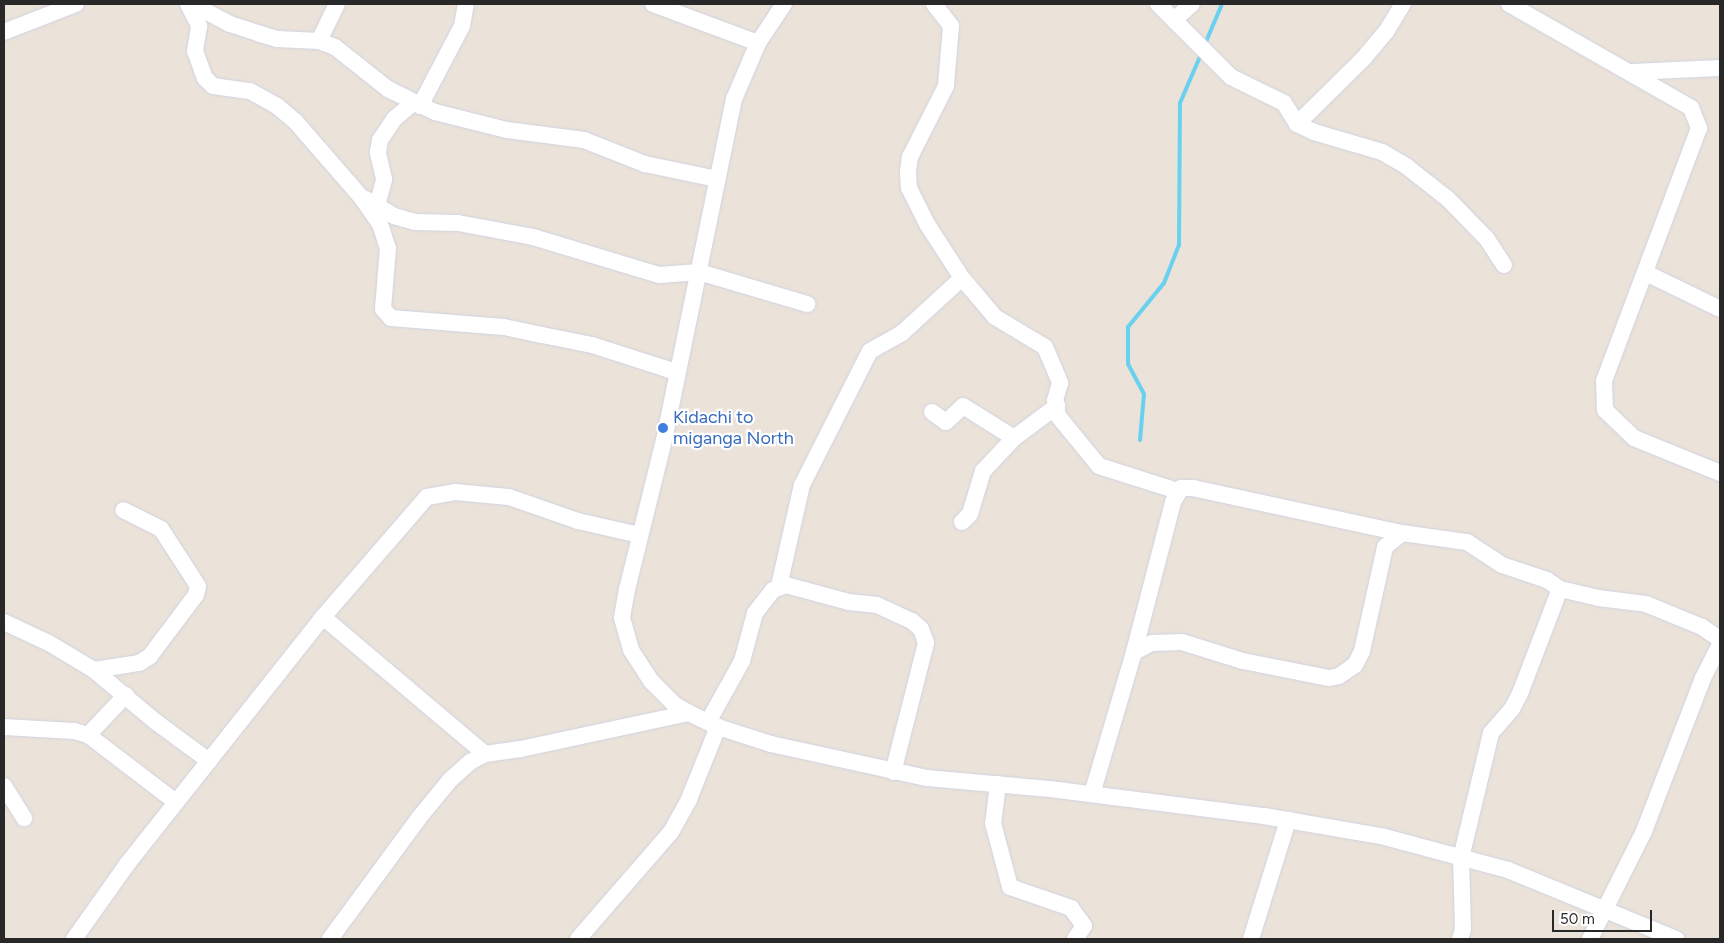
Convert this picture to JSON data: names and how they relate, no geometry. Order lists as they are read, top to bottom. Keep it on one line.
{"places":["Kidachi to miganga North"],"scale_bar":"50 m"}
